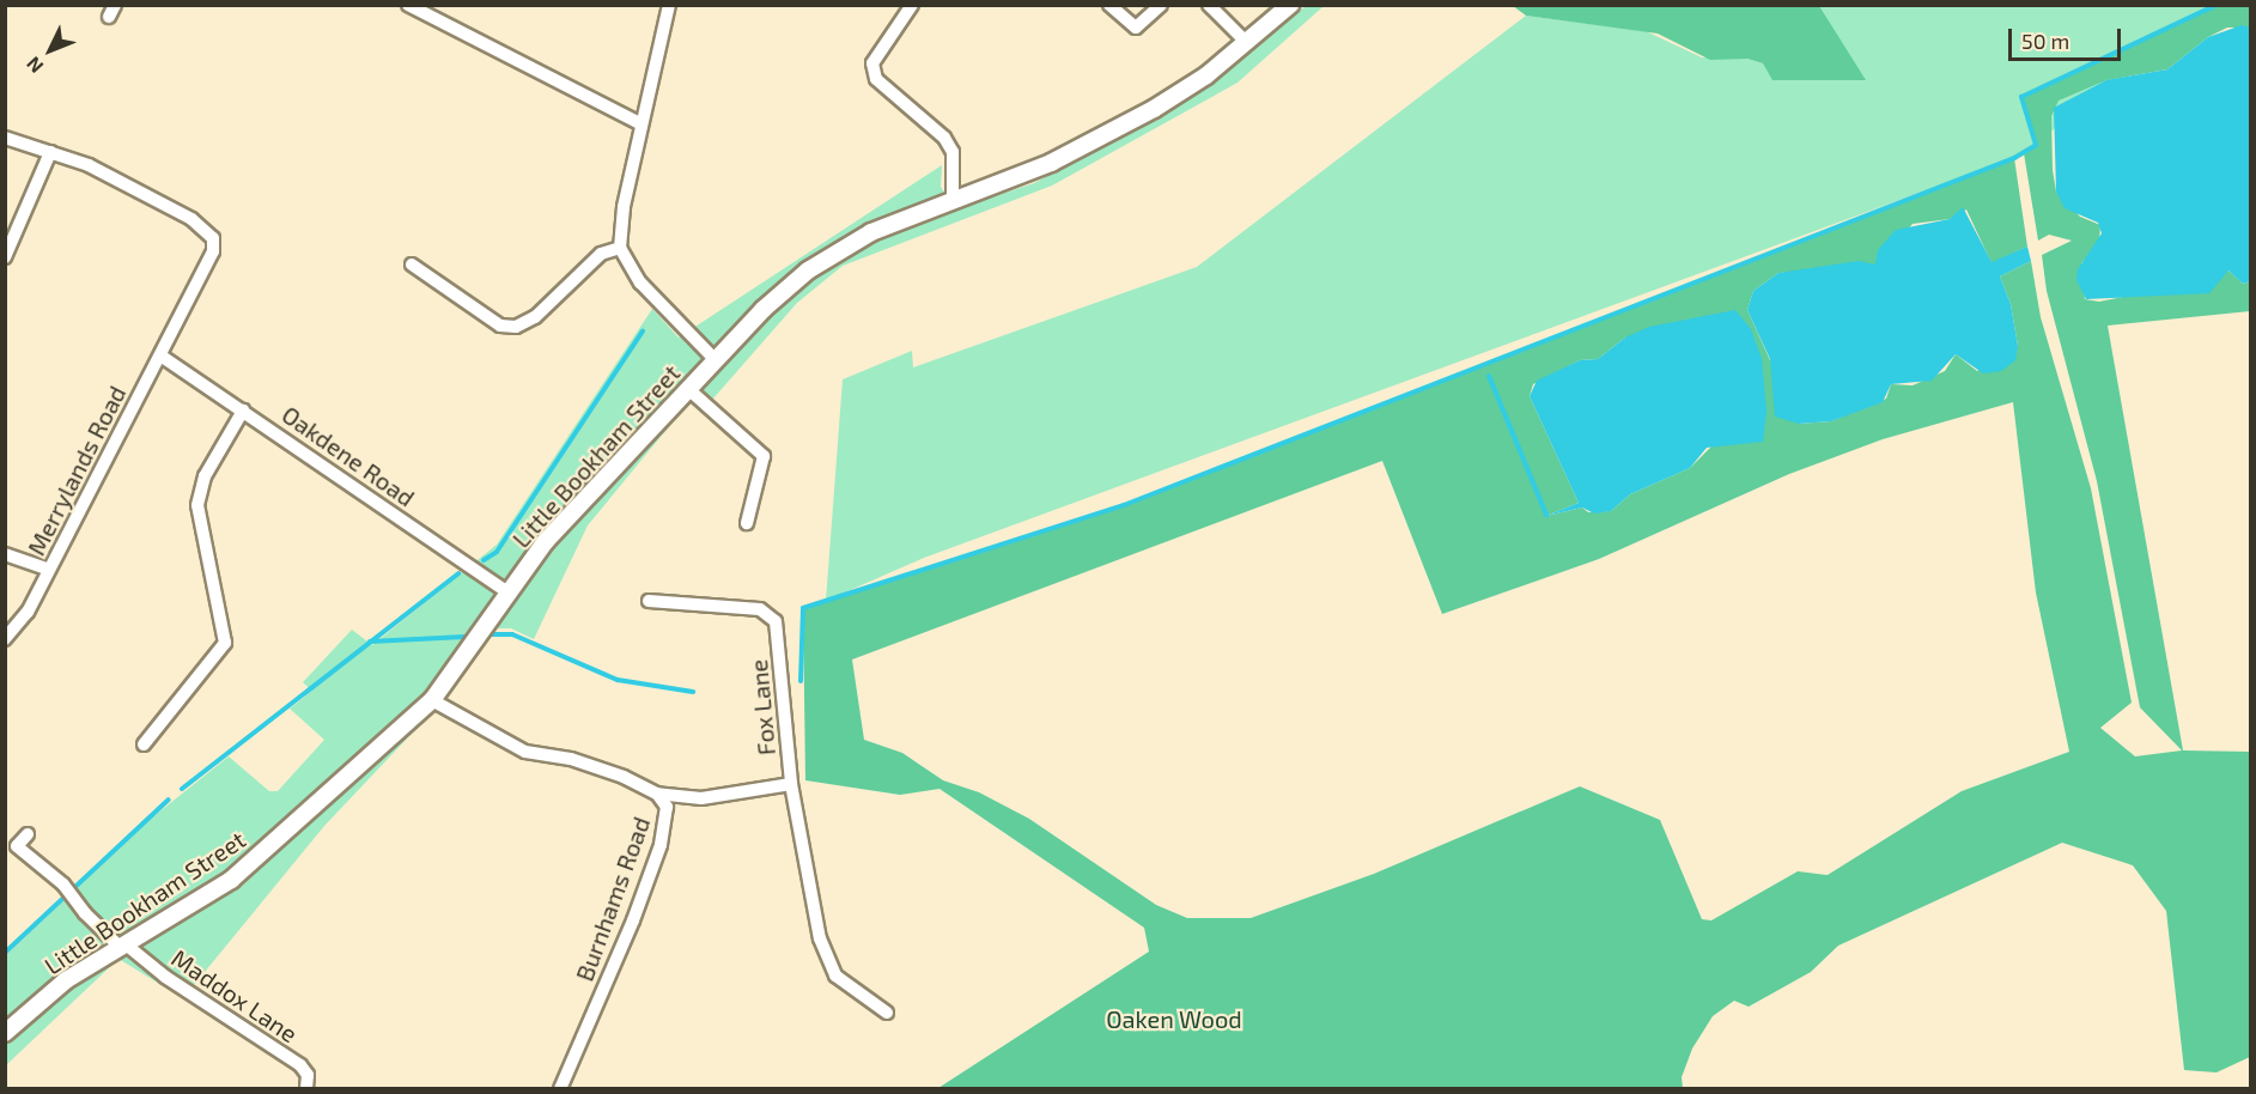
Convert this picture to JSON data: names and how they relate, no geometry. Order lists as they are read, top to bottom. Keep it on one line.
{"streets":{"street":["Oakdene Road","Little Bookham Street","Merrylands Road","Fox Lane","Burnhams Road","Maddox Lane"]},"crossings":[["Oakdene Road","Little Bookham Street"],["Oakdene Road","Merrylands Road"],["Little Bookham Street","Burnhams Road"],["Little Bookham Street","Maddox Lane"],["Fox Lane","Burnhams Road"]],"parks":["Oaken Wood"],"scale_bar":"50 m","north":"bottom left"}
